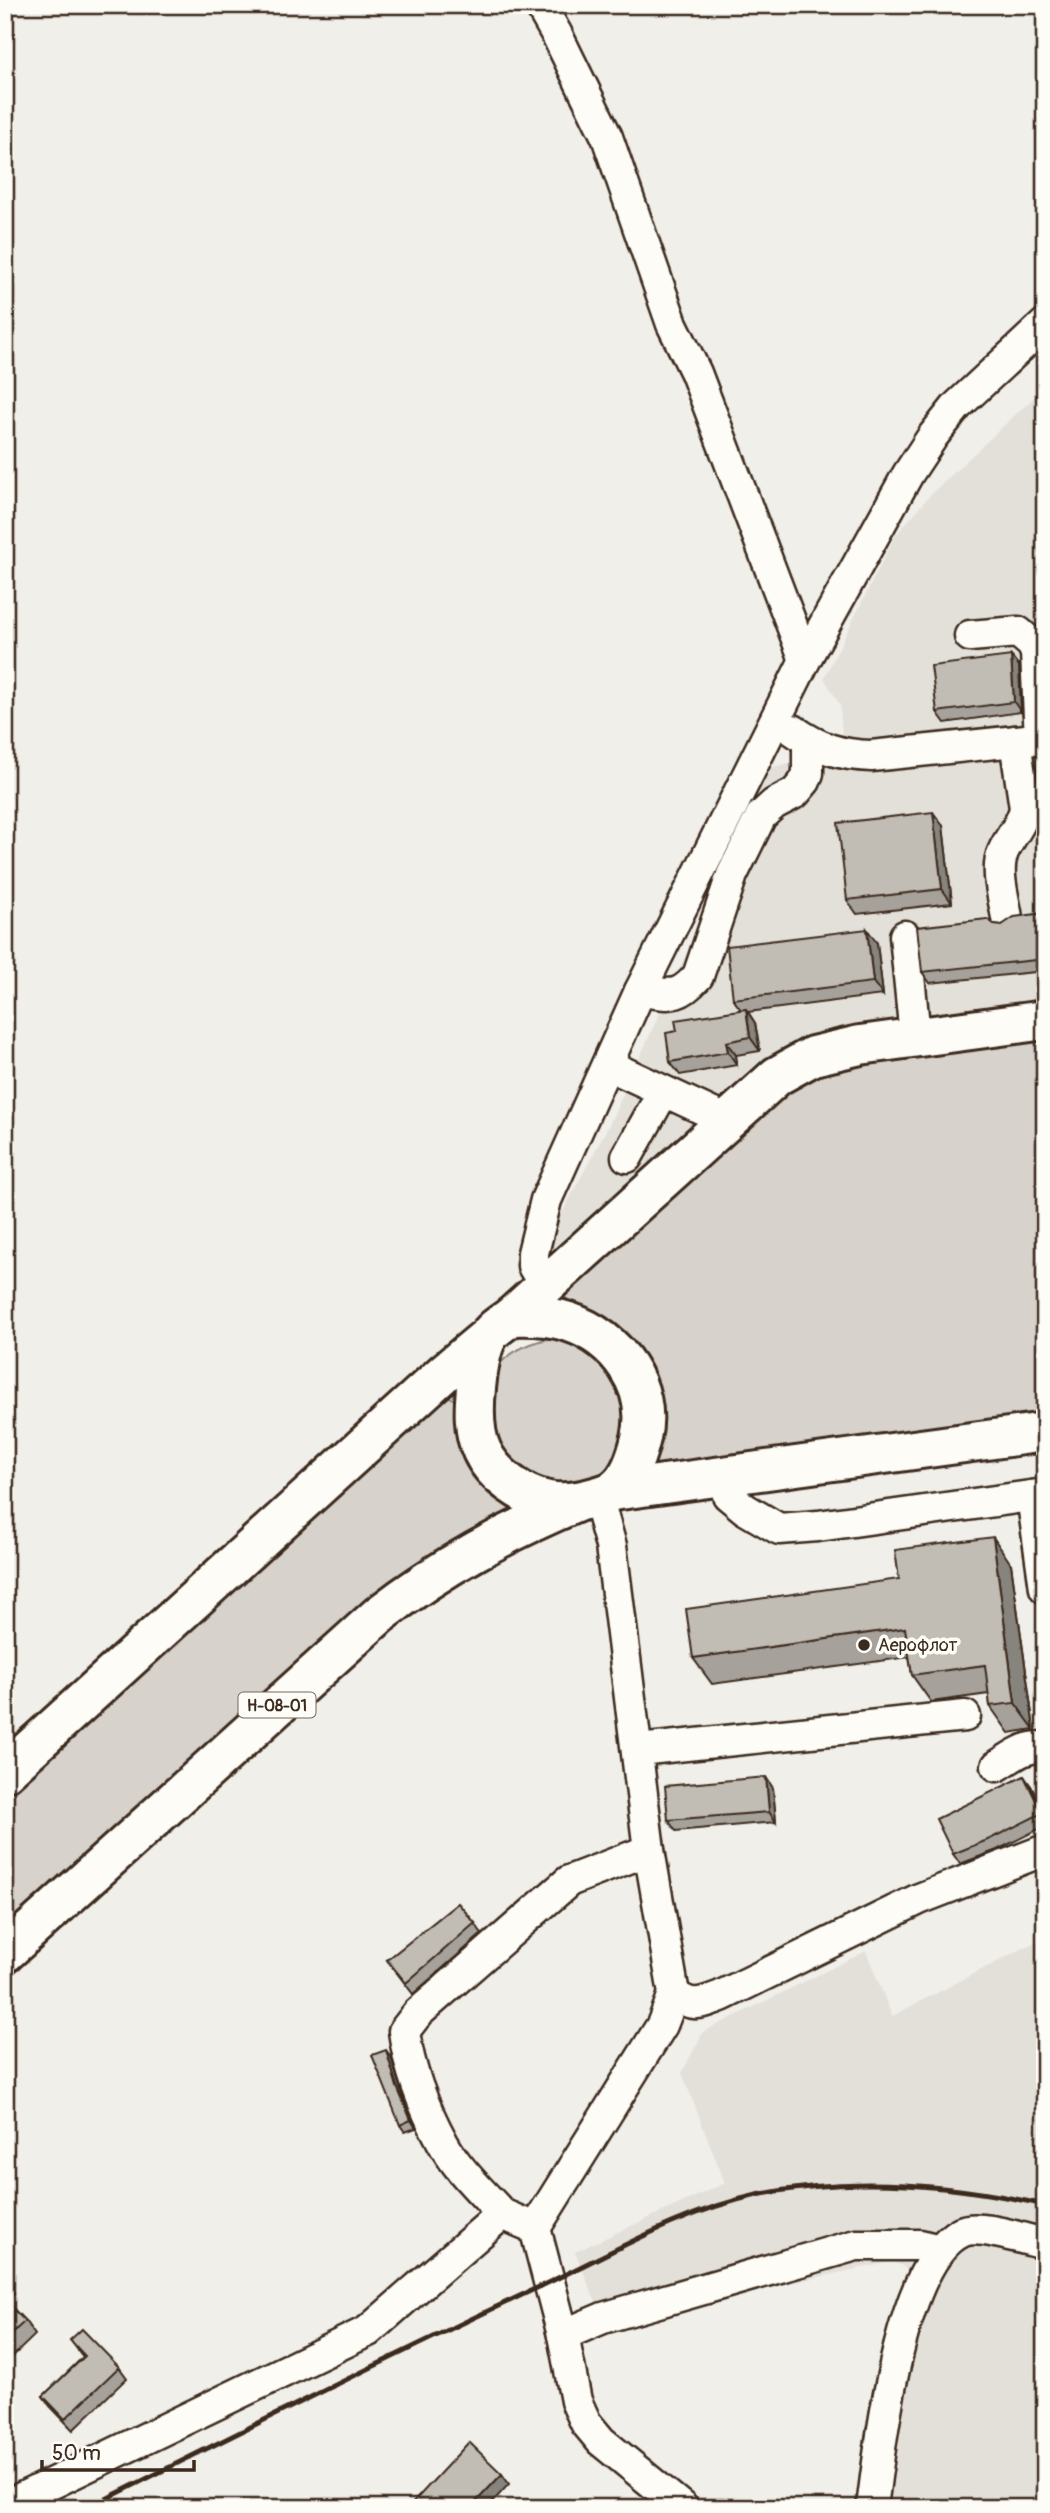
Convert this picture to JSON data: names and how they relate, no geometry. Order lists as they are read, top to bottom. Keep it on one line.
{"streets":{"main road":["Н-08-01"]},"places":["Аерофлот"],"scale_bar":"50 m"}
